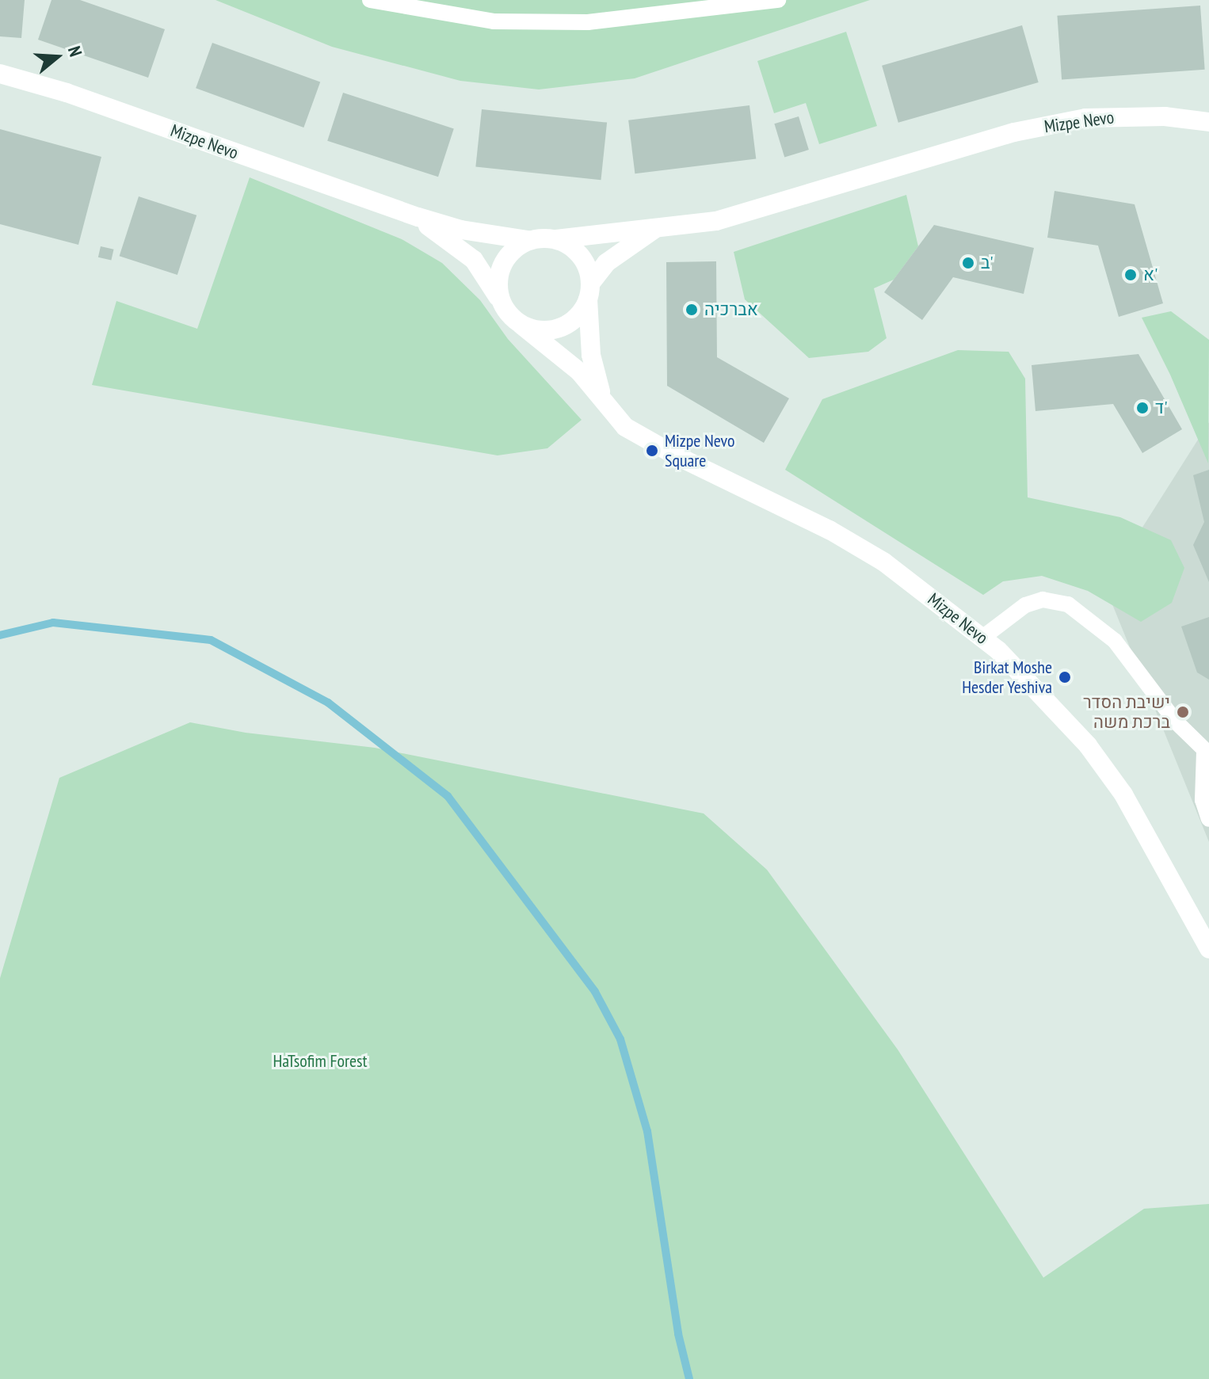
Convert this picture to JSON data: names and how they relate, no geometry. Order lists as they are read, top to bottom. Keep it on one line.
{"streets":{"street":["Mizpe Nevo"]},"parks":["HaTsofim Forest"],"places":["ב'","א'","אברכיה","ד'","Mizpe Nevo Square","Birkat Moshe Hesder Yeshiva","ישיבת הסדר ברכת משה"],"north":"right"}
